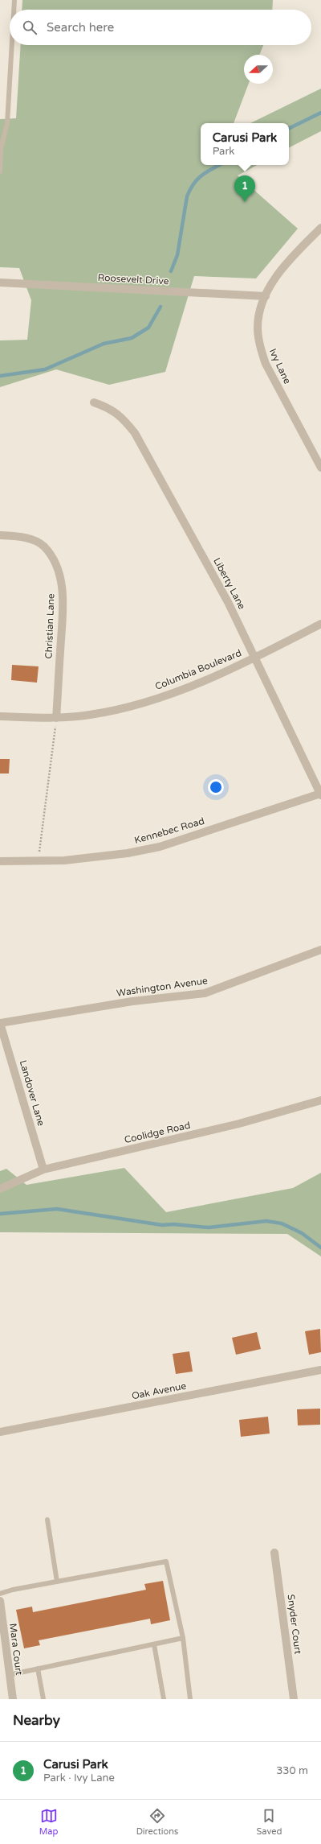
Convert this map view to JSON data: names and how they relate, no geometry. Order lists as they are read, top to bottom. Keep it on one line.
{"streets":{"street":["Roosevelt Drive","Ivy Lane","Liberty Lane","Christian Lane","Columbia Boulevard","Kennebec Road","Washington Avenue","Landover Lane","Coolidge Road","Oak Avenue","Snyder Court","Mara Court"]},"crossings":[["Roosevelt Drive","Ivy Lane"],["Liberty Lane","Columbia Boulevard"],["Liberty Lane","Kennebec Road"],["Christian Lane","Columbia Boulevard"],["Washington Avenue","Landover Lane"],["Landover Lane","Coolidge Road"]],"north":"left","page":{"search":"Search here","popup":["Carusi Park","Park"],"pins":"1","heading":"Nearby","list":[{"mark":"1","name":"Carusi Park","note":"Park · Ivy Lane","value":"330 m"}],"nav":["Map","Directions","Saved"]}}
